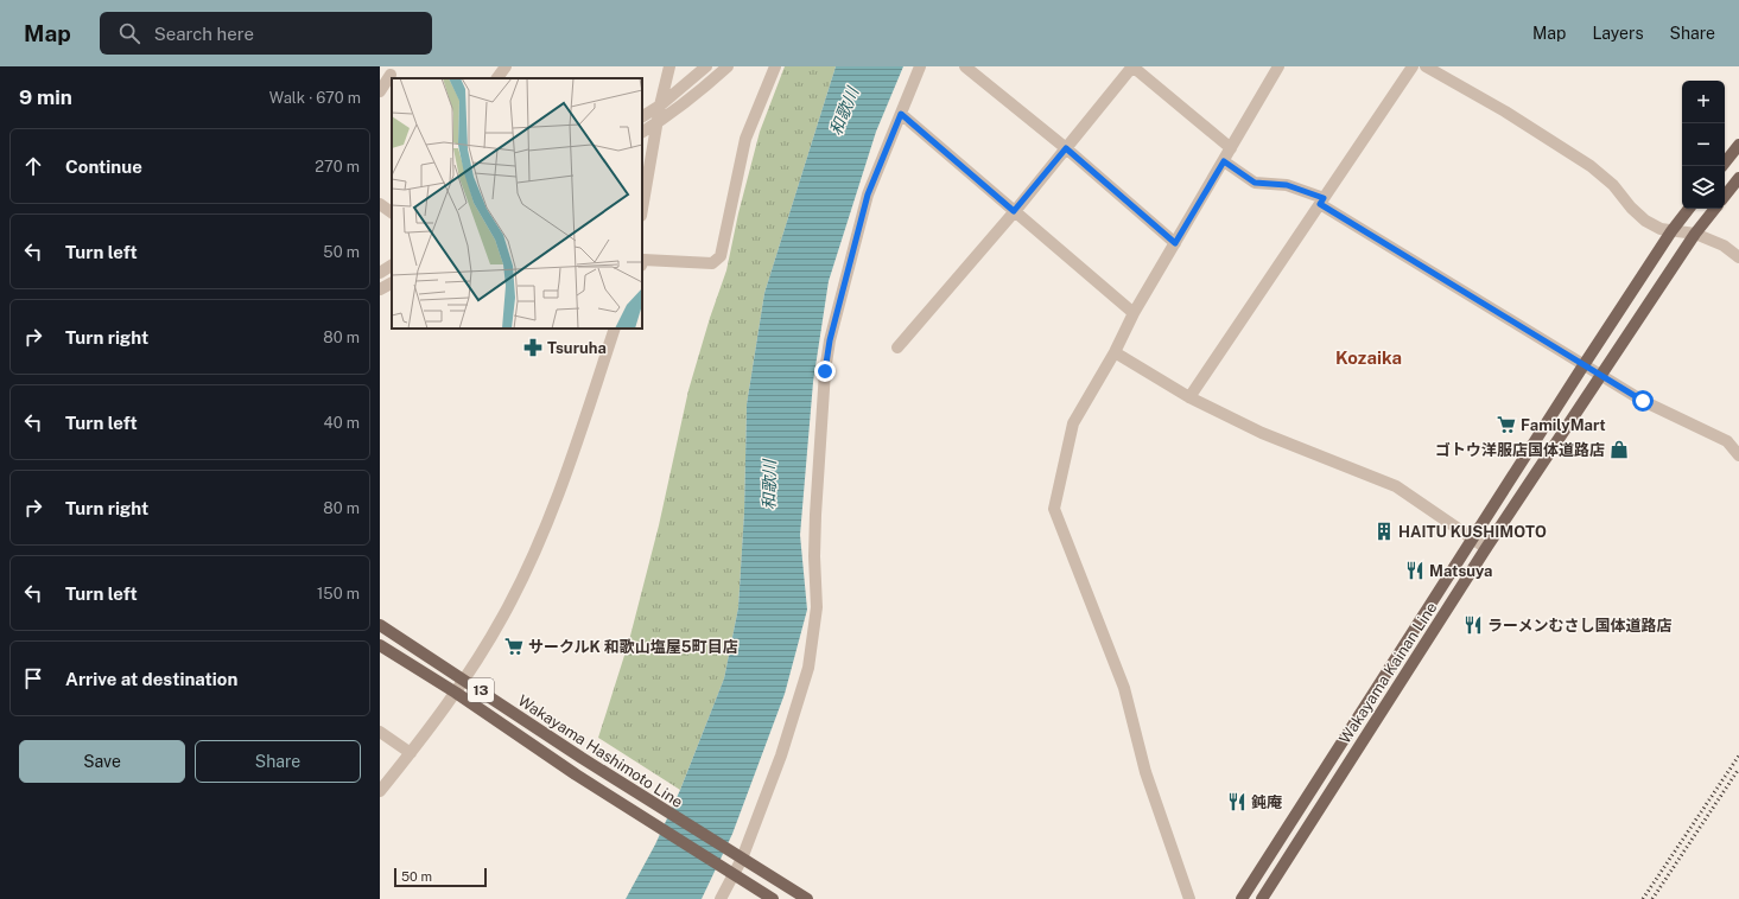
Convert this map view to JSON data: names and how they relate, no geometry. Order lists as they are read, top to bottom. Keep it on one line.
{"streets":{"main road":["Wakayama Kainan Line","13","Wakayama Hashimoto Line"]},"districts":["Kozaika"],"water":["和歌川"],"places":{"pharmacy":["Tsuruha"],"supermarket":["FamilyMart","サークルK 和歌山塩屋5町目店"],"shop":["ゴトウ洋服店国体道路店"],"building":["HAITU KUSHIMOTO"],"restaurant":["Matsuya","ラーメンむさし国体道路店","鈍庵"]},"scale_bar":"50 m","page":{"header":"Map","search":"Search here","nav":["Map","Layers","Share"],"heading":["9 min","Walk · 670 m"],"map_buttons":["+","−"],"list":[["Continue","270 m"],["Turn left","50 m"],["Turn right","80 m"],["Turn left","40 m"],["Turn right","80 m"],["Turn left","150 m"],"Arrive at destination"],"buttons":["Save","Share"],"scale":"50 m"}}
